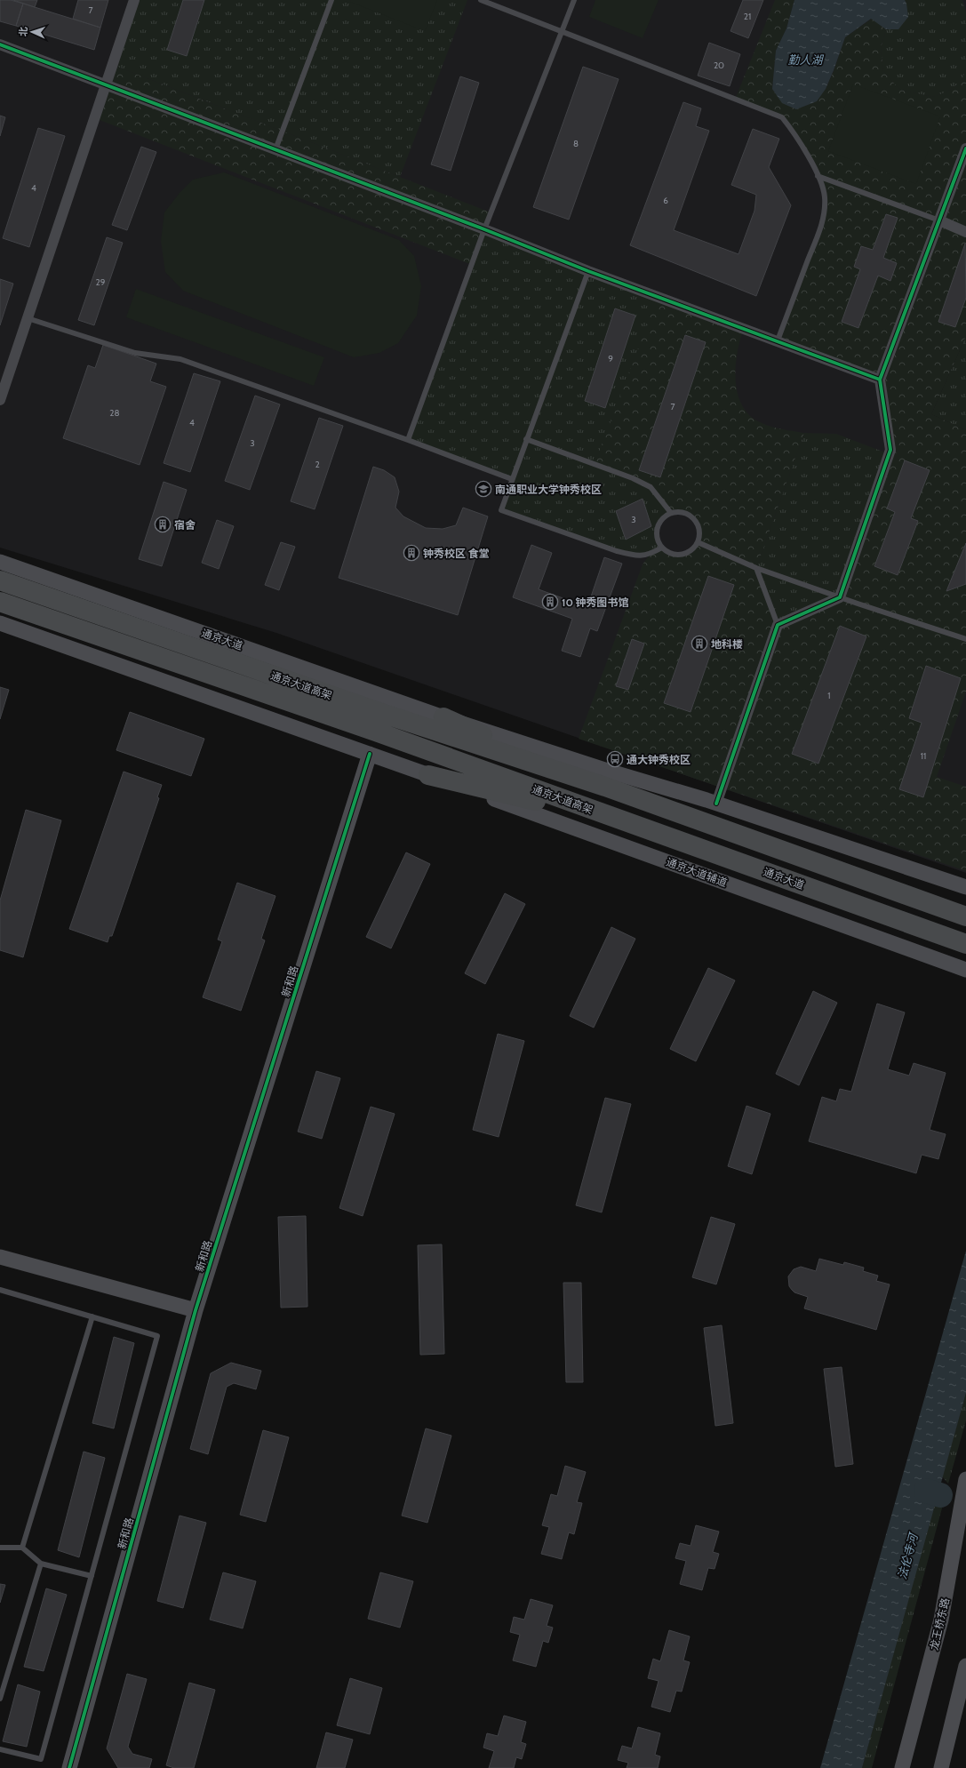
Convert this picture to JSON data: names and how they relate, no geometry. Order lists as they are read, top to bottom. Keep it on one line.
{"streets":{"highway":["通京大道","通京大道高架"],"street":["通京大道辅道","新和路","龙王桥东路"]},"crossings":[["通京大道","通京大道高架"]],"water":["勤人湖","法伦寺河"],"places":{"school or university":["南通职业大学钟秀校区"],"building":["宿舍","钟秀校区 食堂","10 钟秀图书馆","地科楼"],"bus stop":["通大钟秀校区"]},"house_numbers":["7","21","20","8","4","6","29","9","7","28","4","3","2","3","1","11"],"north":"left"}
